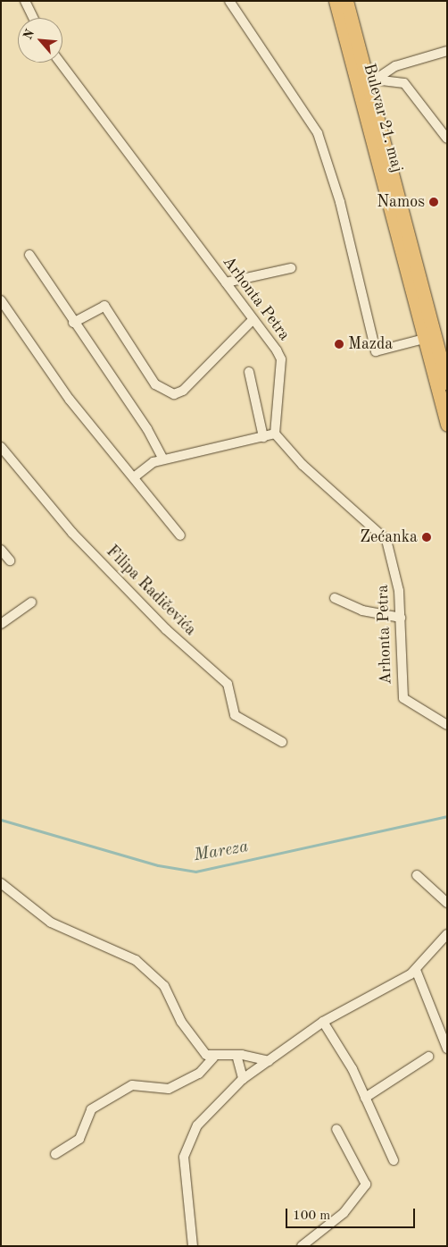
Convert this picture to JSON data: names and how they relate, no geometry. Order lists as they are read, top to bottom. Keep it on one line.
{"streets":{"main road":["Bulevar 21. maj"],"street":["Arhonta Petra","Filipa Radičevića"]},"water":["Mareza"],"places":["Namos","Mazda","Zećanka"],"scale_bar":"100 m","north":"top left"}
